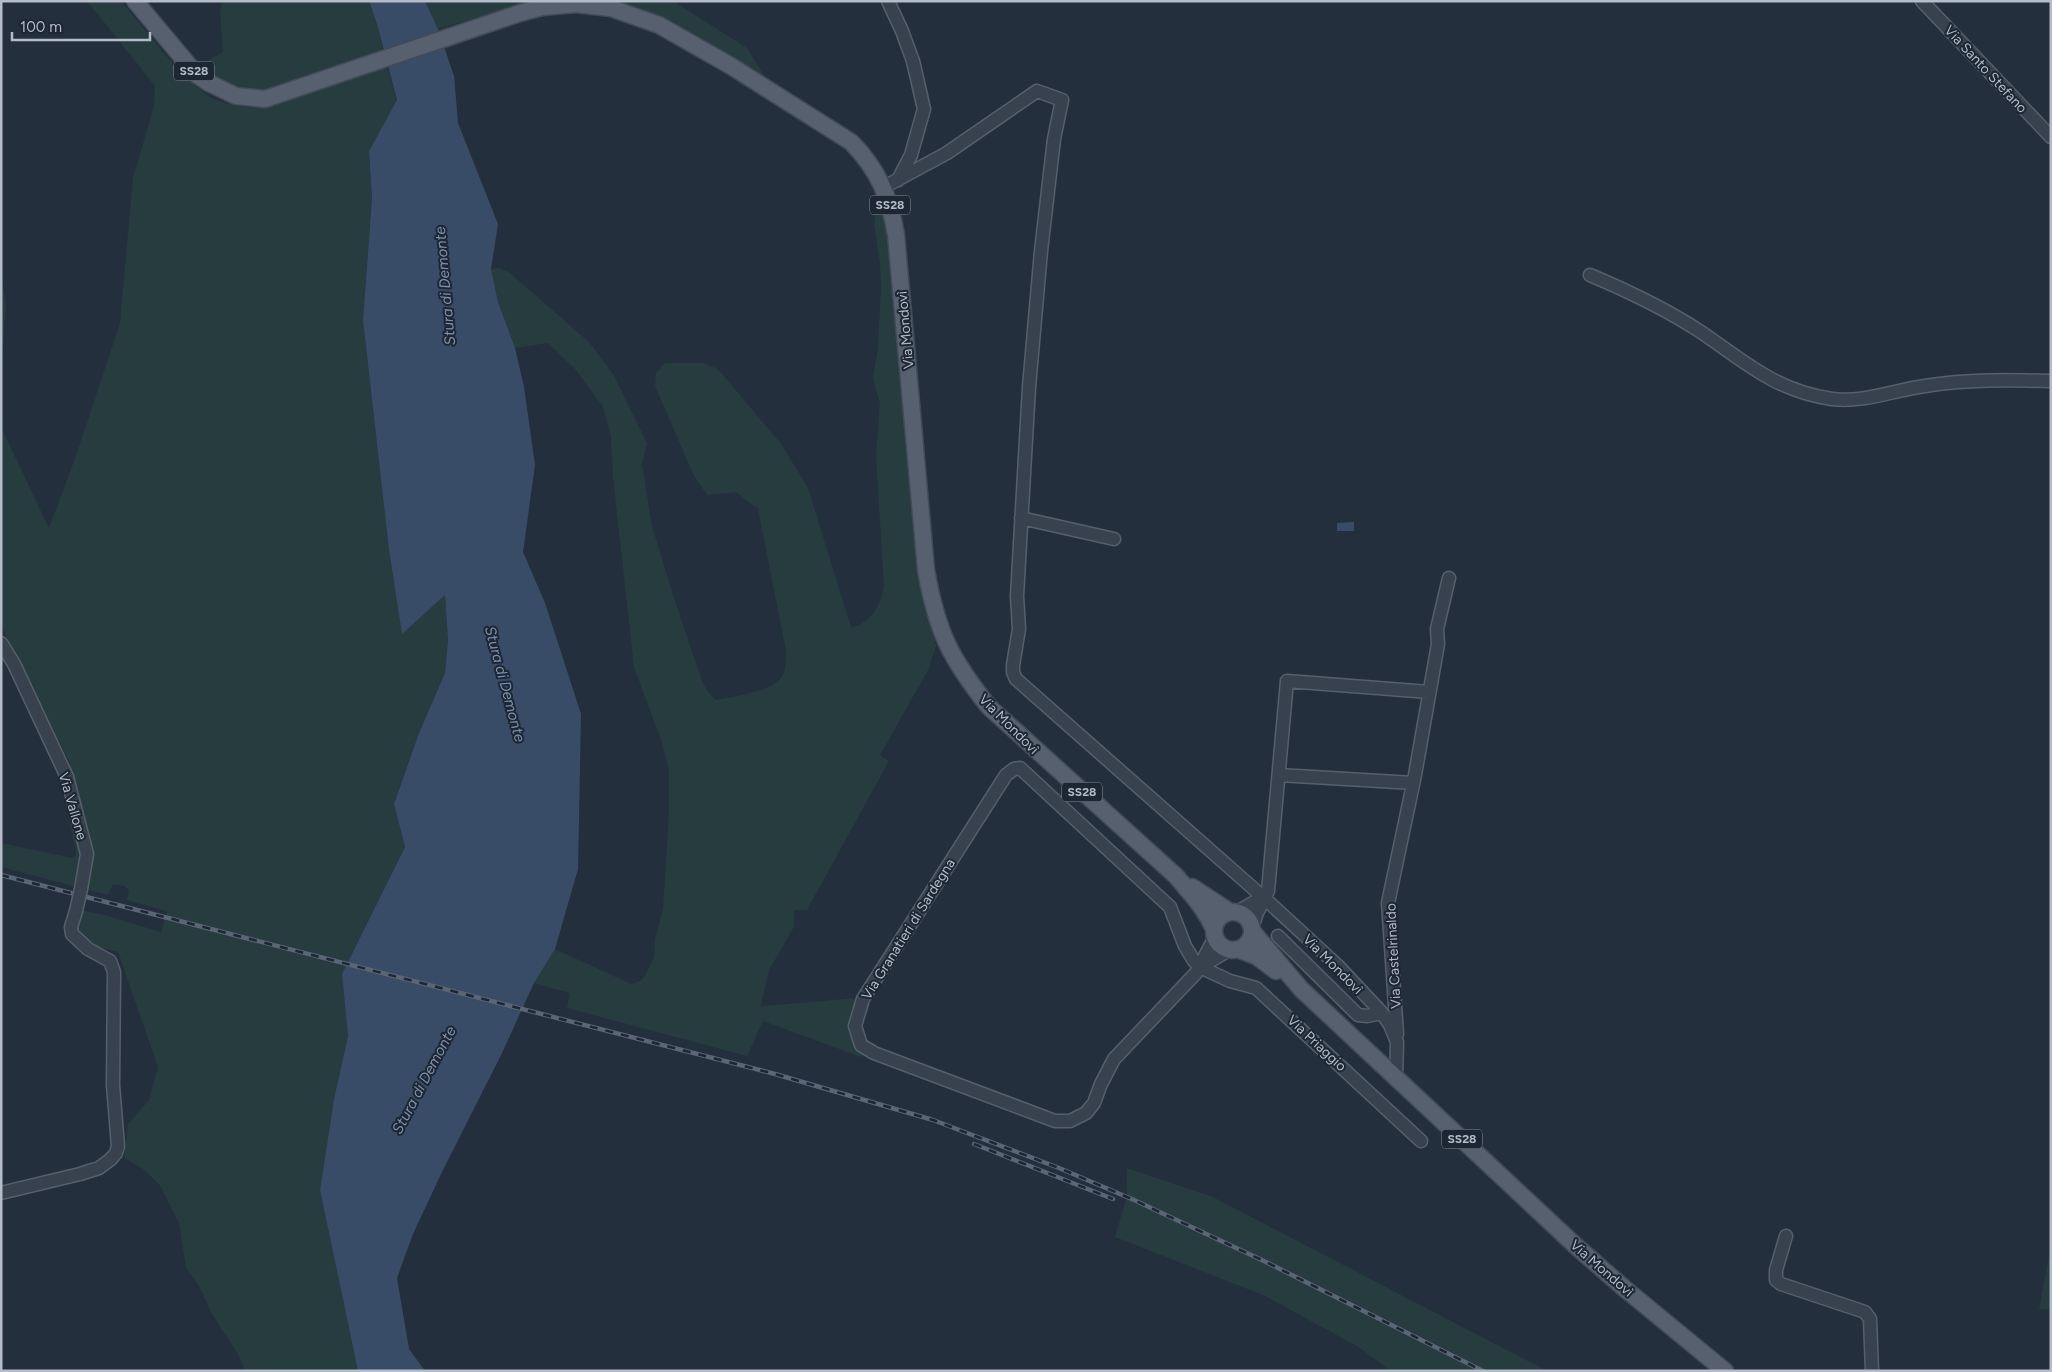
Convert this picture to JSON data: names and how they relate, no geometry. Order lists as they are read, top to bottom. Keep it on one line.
{"streets":{"main road":["SS28","Via Mondovì"],"street":["Via Santo Stefano","Via Vallone","Via Granatieri di Sardegna","Via Castelrinaldo","Via Priaggio"]},"crossings":[["SS28","Via Mondovì"],["SS28","Via Granatieri di Sardegna"],["Via Mondovì","Via Granatieri di Sardegna"],["Via Mondovì","Via Castelrinaldo"],["Via Granatieri di Sardegna","Via Priaggio"]],"water":["Stura di Demonte"],"scale_bar":"100 m"}
